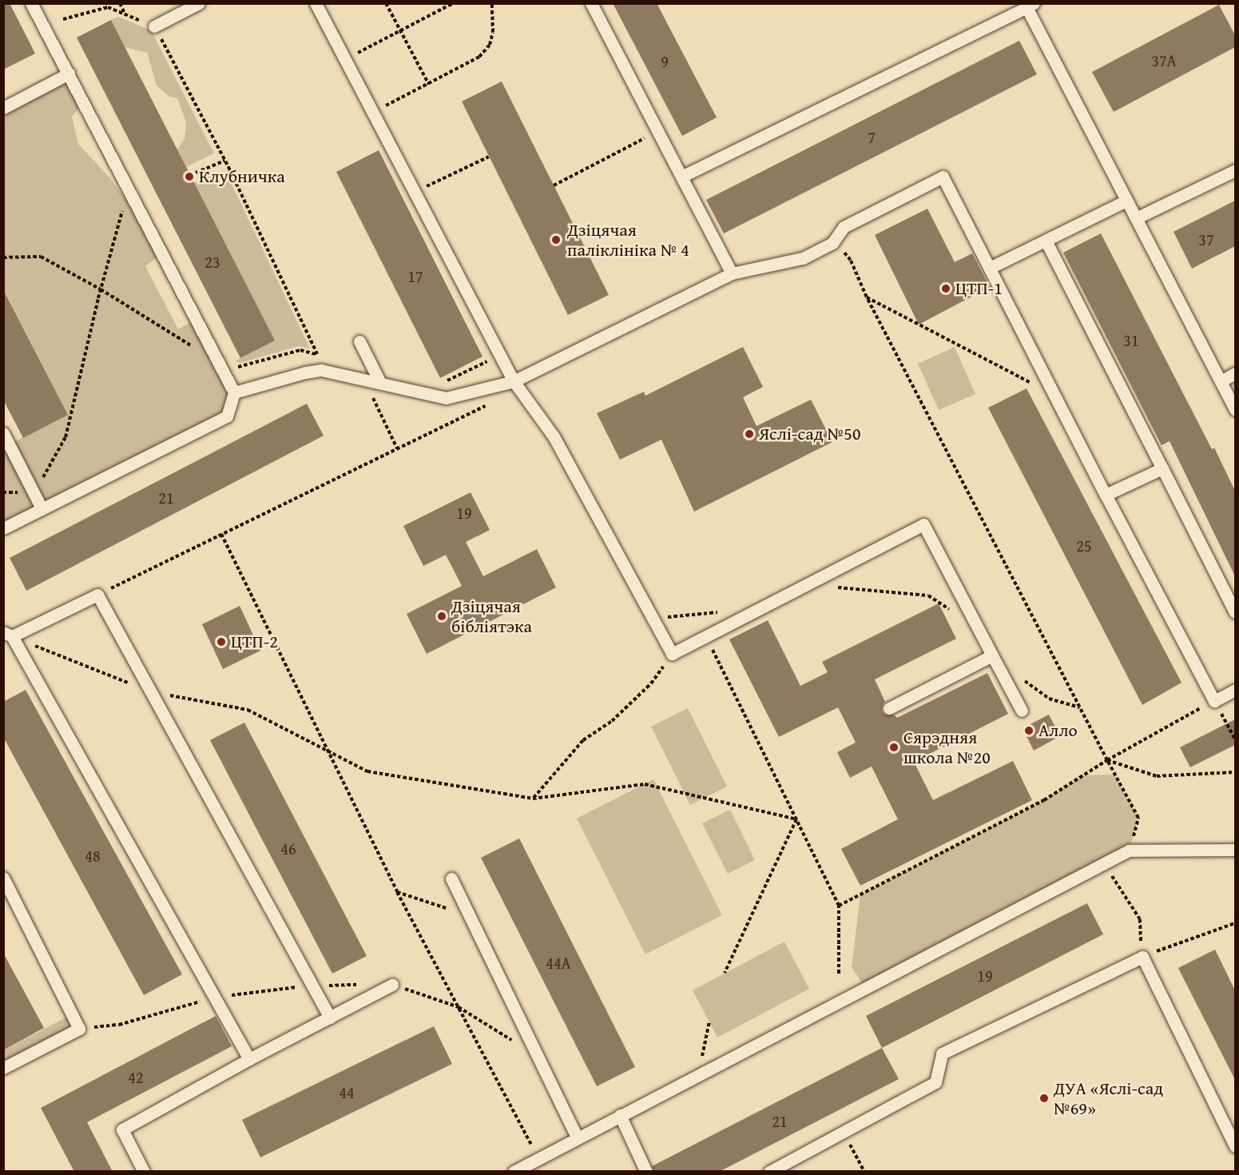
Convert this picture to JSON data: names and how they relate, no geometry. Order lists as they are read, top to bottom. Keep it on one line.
{"places":["Клубничка","Дзіцячая паліклініка № 4","ЦТП-1","Яслі-сад №50","Дзіцячая бібліятэка","ЦТП-2","Алло","Сярэдняя школа №20","ДУА «Яслі-сад №69»"],"house_numbers":["37А","9","7","37","23","17","31","21","19","25","46","48","44А","19","42","44","21"]}
